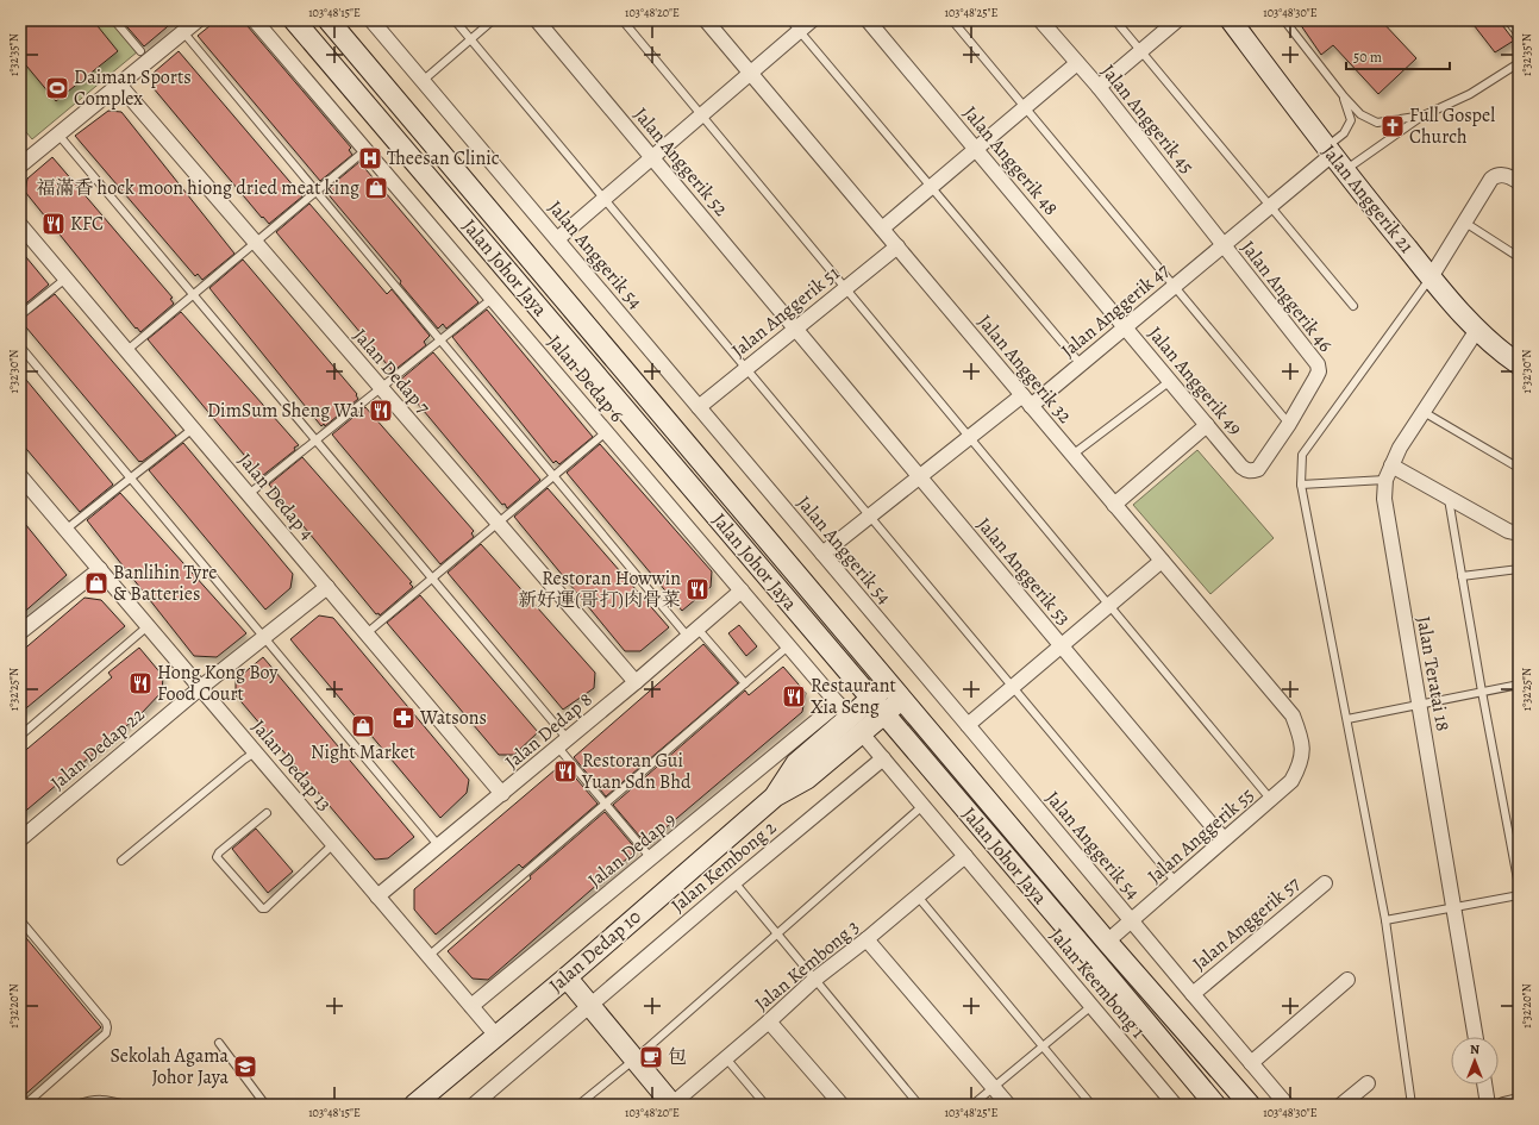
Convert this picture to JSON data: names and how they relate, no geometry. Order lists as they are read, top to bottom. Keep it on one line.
{"streets":{"main road":["Jalan Anggerik 21","Jalan Johor Jaya","Jalan Dedap 10"],"street":["Jalan Anggerik 45","Jalan Anggerik 48","Jalan Anggerik 52","Jalan Anggerik 54","Jalan Anggerik 46","Jalan Anggerik 47","Jalan Anggerik 51","Jalan Anggerik 32","Jalan Dedap 7","Jalan Dedap 6","Jalan Anggerik 49","Jalan Dedap 4","Jalan Anggerik 53","Jalan Teratai 18","Jalan Dedap 8","Jalan Dedap 22","Jalan Dedap 13","Jalan Anggerik 55","Jalan Dedap 9","Jalan Kembong 2","Jalan Anggerik 57","Jalan Kembong 3","Jalan Keembong 1"]},"crossings":[["Jalan Anggerik 45","Jalan Anggerik 46"],["Jalan Anggerik 45","Jalan Anggerik 47"],["Jalan Anggerik 48","Jalan Anggerik 47"],["Jalan Anggerik 48","Jalan Anggerik 49"],["Jalan Anggerik 52","Jalan Anggerik 51"],["Jalan Anggerik 52","Jalan Anggerik 53"],["Jalan Anggerik 21","Jalan Anggerik 47"],["Jalan Anggerik 21","Jalan Teratai 18"],["Jalan Anggerik 54","Jalan Anggerik 47"],["Jalan Anggerik 54","Jalan Anggerik 51"],["Jalan Anggerik 54","Jalan Anggerik 55"],["Jalan Anggerik 54","Jalan Anggerik 57"],["Jalan Johor Jaya","Jalan Anggerik 55"],["Jalan Johor Jaya","Jalan Dedap 10"],["Jalan Anggerik 46","Jalan Anggerik 47"],["Jalan Anggerik 46","Jalan Anggerik 49"],["Jalan Anggerik 47","Jalan Anggerik 32"],["Jalan Anggerik 47","Jalan Anggerik 49"],["Jalan Anggerik 47","Jalan Anggerik 53"],["Jalan Anggerik 51","Jalan Anggerik 32"],["Jalan Anggerik 51","Jalan Anggerik 53"],["Jalan Anggerik 32","Jalan Anggerik 55"],["Jalan Dedap 7","Jalan Dedap 8"],["Jalan Dedap 6","Jalan Dedap 8"],["Jalan Dedap 6","Jalan Dedap 9"],["Jalan Dedap 6","Jalan Dedap 10"],["Jalan Dedap 4","Jalan Dedap 8"],["Jalan Dedap 4","Jalan Dedap 22"],["Jalan Anggerik 53","Jalan Anggerik 55"],["Jalan Dedap 8","Jalan Dedap 13"],["Jalan Dedap 22","Jalan Dedap 13"],["Jalan Dedap 13","Jalan Dedap 9"],["Jalan Dedap 13","Jalan Dedap 10"],["Jalan Dedap 9","Jalan Dedap 10"],["Jalan Kembong 2","Jalan Keembong 1"],["Jalan Dedap 10","Jalan Keembong 1"],["Jalan Kembong 3","Jalan Keembong 1"]],"places":{"sports":["Daiman Sports Complex"],"church":["Full Gospel Church"],"hospital":["Theesan Clinic"],"shop":["福滿香 hock moon hiong dried meat king","Banlihin Tyre & Batteries","Night Market"],"restaurant":["KFC","DimSum Sheng Wai","Restoran Howwin 新好運(哥打)肉骨菜","Hong Kong Boy Food Court","Restaurant Xia Seng","Restoran Gui Yuan Sdn Bhd"],"pharmacy":["Watsons"],"cafe":["包"],"school or university":["Sekolah Agama Johor Jaya"]},"scale_bar":"50 m","north":"top","coordinates":["103°48'15\"E","103°48'20\"E","103°48'25\"E","103°48'30\"E","1°32'35\"N","1°32'30\"N","1°32'25\"N","1°32'20\"N"]}
